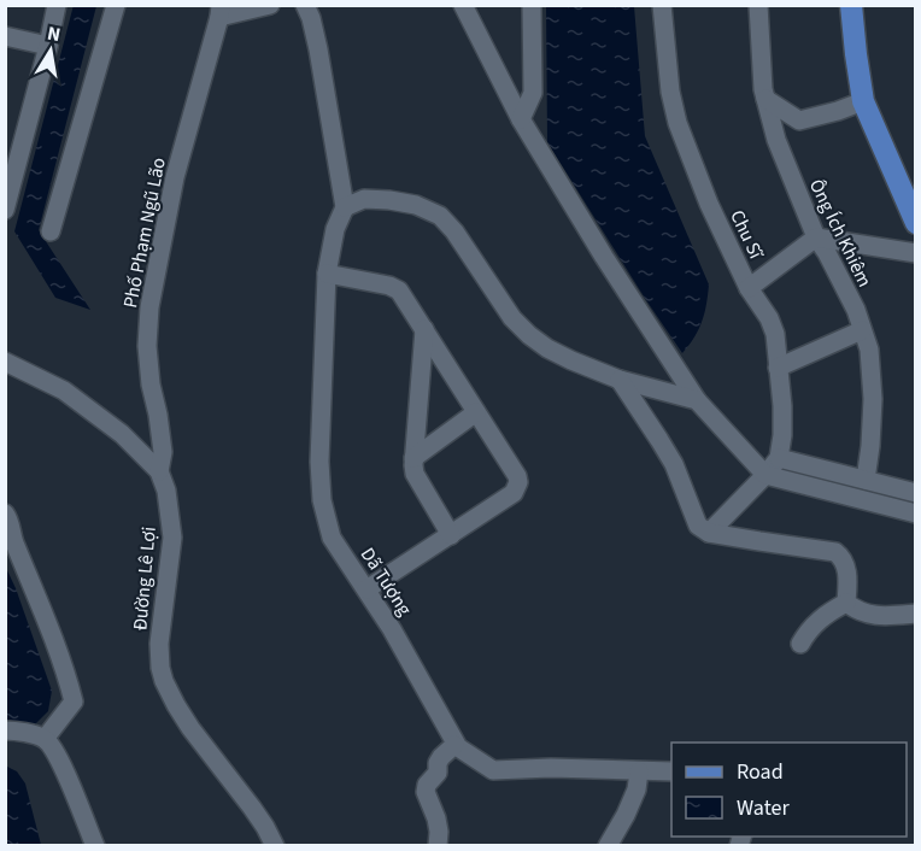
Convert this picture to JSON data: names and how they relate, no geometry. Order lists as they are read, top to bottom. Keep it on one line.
{"streets":{"street":["Phố Phạm Ngũ Lão","Ông Ích Khiêm","Chu Sĩ","Đường Lê Lợi","Dã Tượng"]},"crossings":[["Phố Phạm Ngũ Lão","Đường Lê Lợi"]],"legend":["Road","Water"],"north":"top"}
